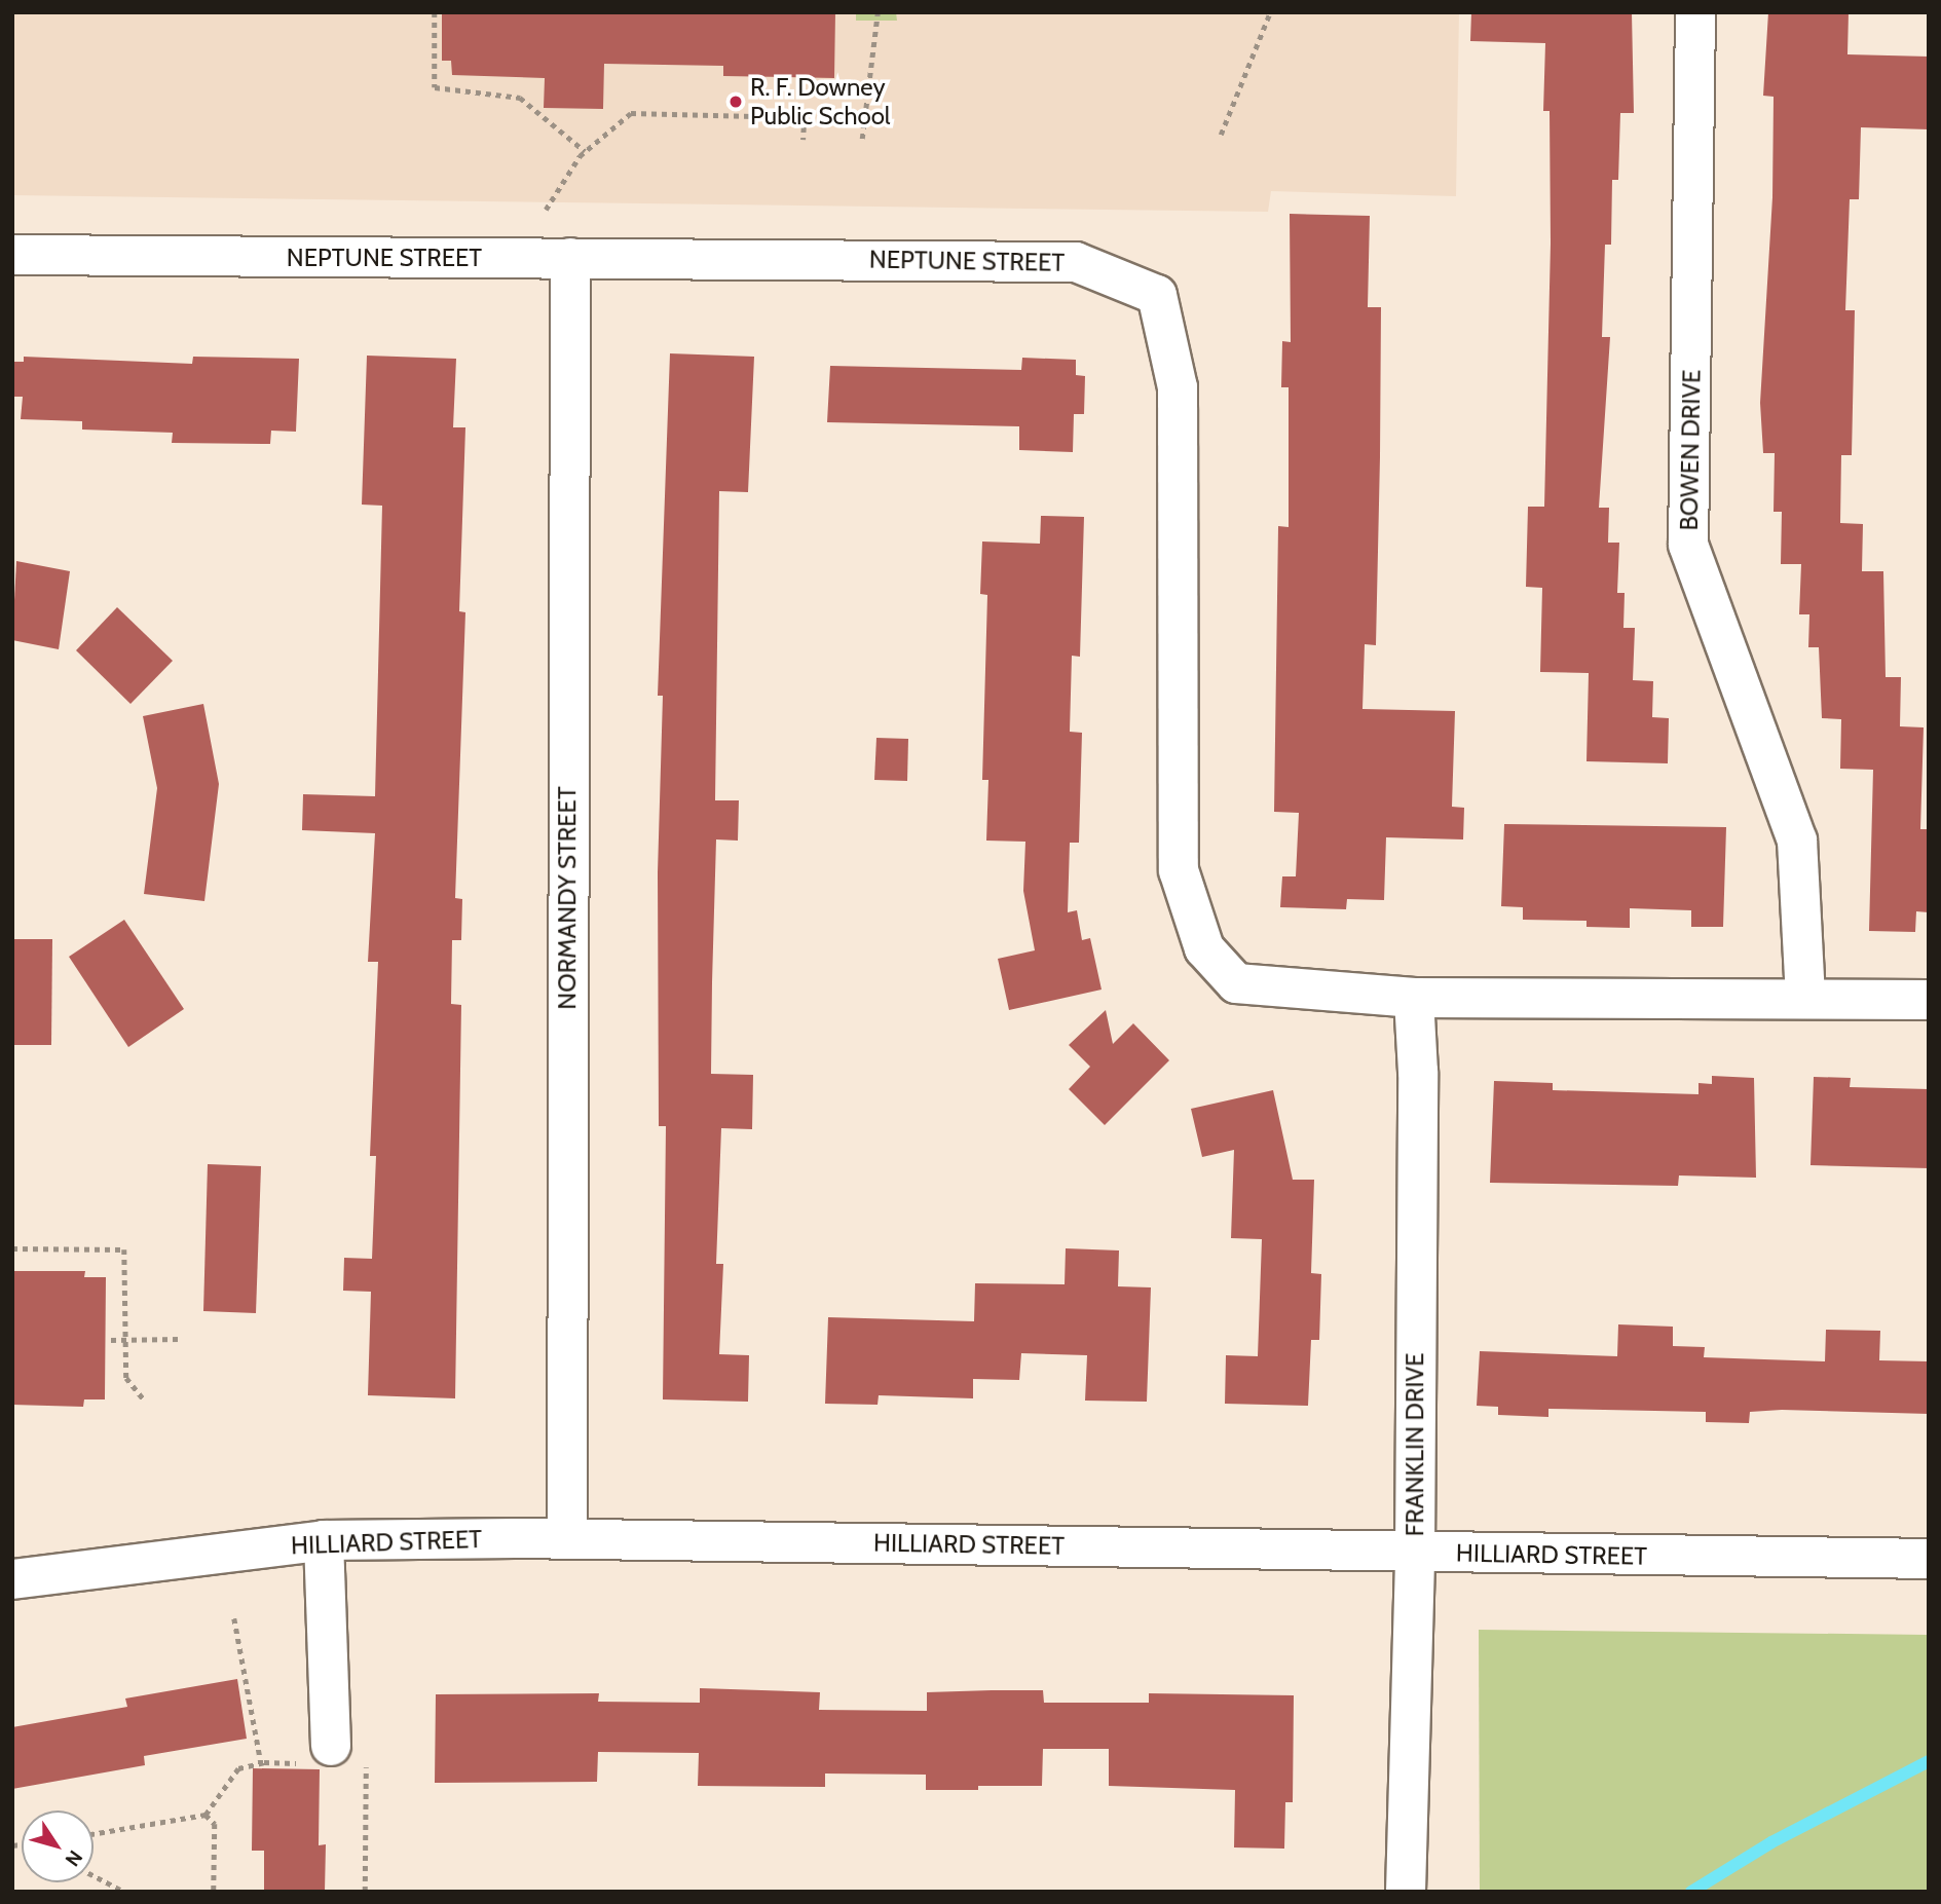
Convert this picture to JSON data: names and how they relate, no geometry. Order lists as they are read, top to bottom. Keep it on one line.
{"streets":{"street":["NEPTUNE STREET","BOWEN DRIVE","NORMANDY STREET","FRANKLIN DRIVE","HILLIARD STREET"]},"crossings":[["NEPTUNE STREET","NORMANDY STREET"],["NEPTUNE STREET","FRANKLIN DRIVE"],["NORMANDY STREET","HILLIARD STREET"],["FRANKLIN DRIVE","HILLIARD STREET"]],"places":["R. F. Downey Public School"],"north":"bottom right"}
